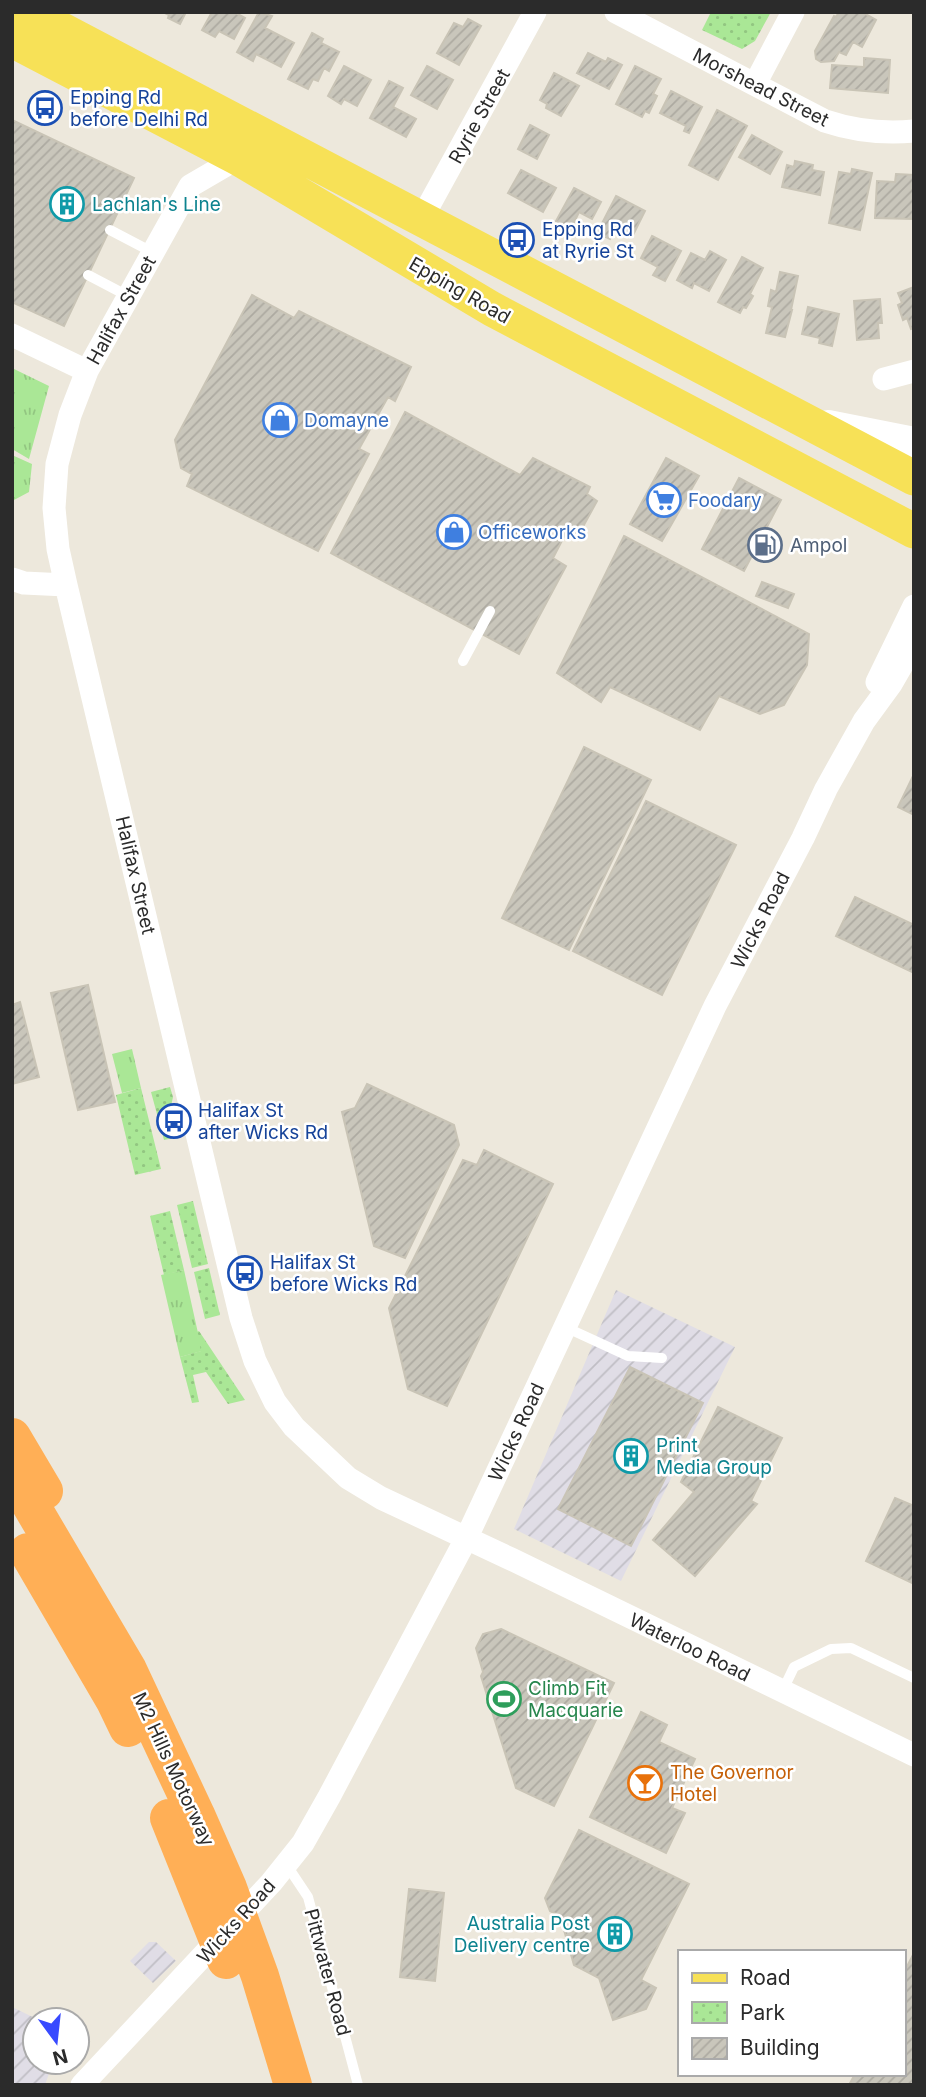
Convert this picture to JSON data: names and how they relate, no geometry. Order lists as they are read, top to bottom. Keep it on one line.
{"streets":{"highway":["M2 Hills Motorway"],"main road":["Epping Road"],"street":["Morshead Street","Ryrie Street","Halifax Street","Wicks Road","Waterloo Road"],"lane":["Pittwater Road"]},"crossings":[["Epping Road","Halifax Street"],["Halifax Street","Wicks Road"],["Halifax Street","Waterloo Road"],["Wicks Road","Waterloo Road"],["Wicks Road","Pittwater Road"]],"places":{"bus stop":["Epping Rd before Delhi Rd","Epping Rd at Ryrie St","Halifax St after Wicks Rd","Halifax St before Wicks Rd"],"building":["Lachlan's Line","Print Media Group","Australia Post Delivery centre"],"shop":["Domayne","Officeworks"],"supermarket":["Foodary"],"fuel station":["Ampol"],"sports":["Climb Fit Macquarie"],"bar":["The Governor Hotel"]},"legend":["Road","Park","Building"],"north":"bottom"}
